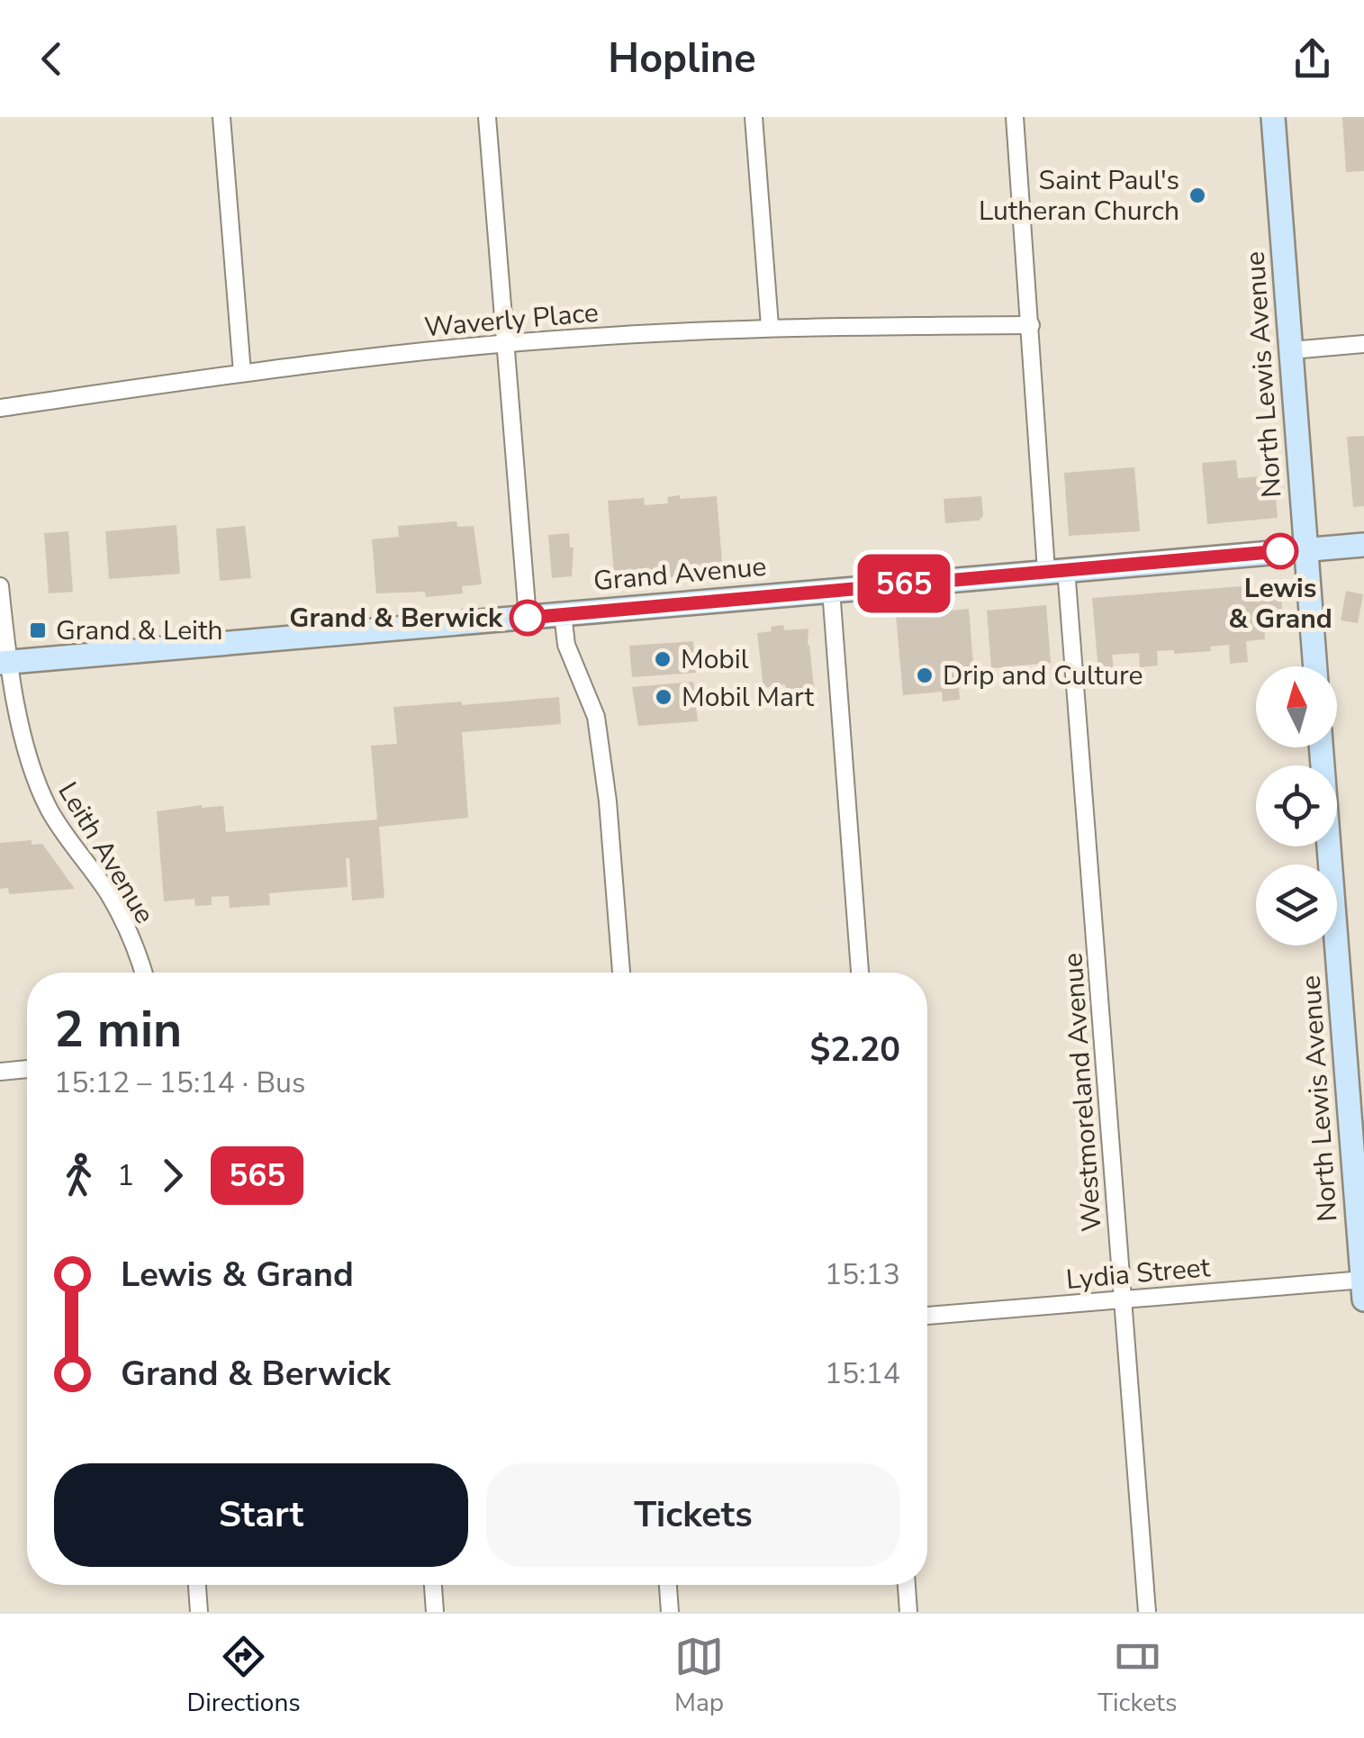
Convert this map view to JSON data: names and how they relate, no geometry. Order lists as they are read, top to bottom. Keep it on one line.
{"streets":{"main road":["North Lewis Avenue","Grand Avenue"],"street":["Waverly Place","Leith Avenue","Westmoreland Avenue","Lydia Street"]},"crossings":[["Waverly Place","Westmoreland Avenue"],["North Lewis Avenue","Grand Avenue"],["North Lewis Avenue","Lydia Street"],["Grand Avenue","Leith Avenue"],["Grand Avenue","Westmoreland Avenue"],["Westmoreland Avenue","Lydia Street"]],"places":{"other":["Saint Paul's Lutheran Church","Lewis & Grand","Grand & Berwick","Mobil","Drip and Culture","Mobil Mart"],"transit":["Grand & Leith"]},"lines":["bus line 565"],"north":"top","page":{"header":"Hopline","on_map":"565","heading":["2 min","15:12 – 15:14 · Bus","$2.20"],"legs":["1","565"],"list":[{"name":"Lewis & Grand","value":"15:13"},{"name":"Grand & Berwick","value":"15:14"}],"buttons":["Start","Tickets"],"tabs":["Directions","Map","Tickets"]}}
